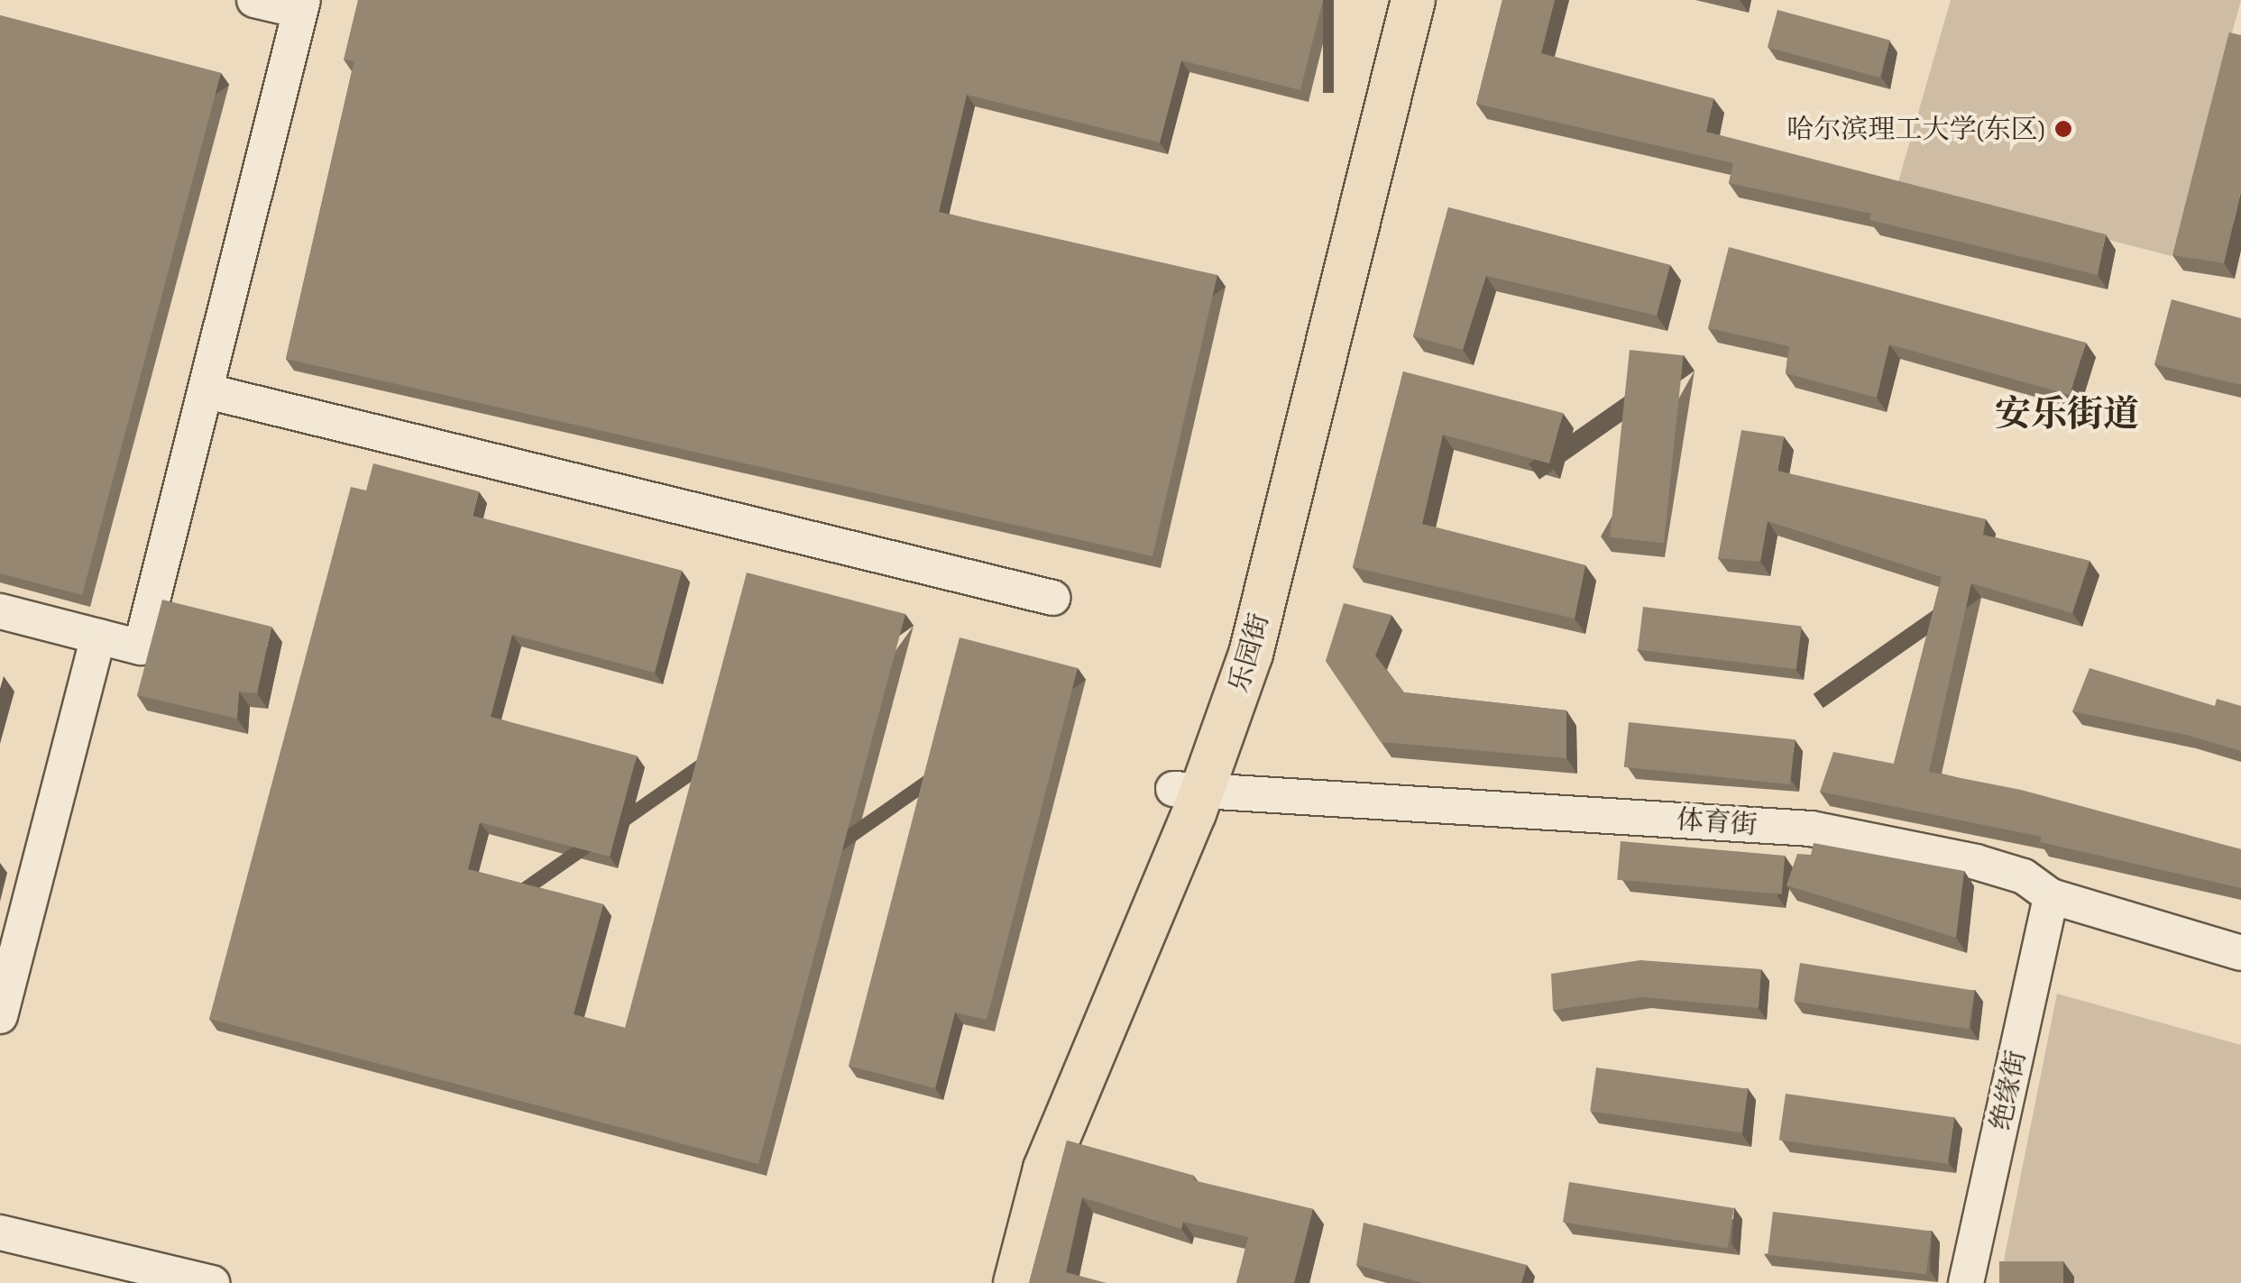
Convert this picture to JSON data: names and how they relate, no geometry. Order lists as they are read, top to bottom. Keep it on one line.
{"streets":{"main road":["乐园街"],"street":["体育街","绝缘街"]},"crossings":[["乐园街","体育街"],["体育街","绝缘街"]],"districts":["安乐街道"],"places":["哈尔滨理工大学(东区)"]}
